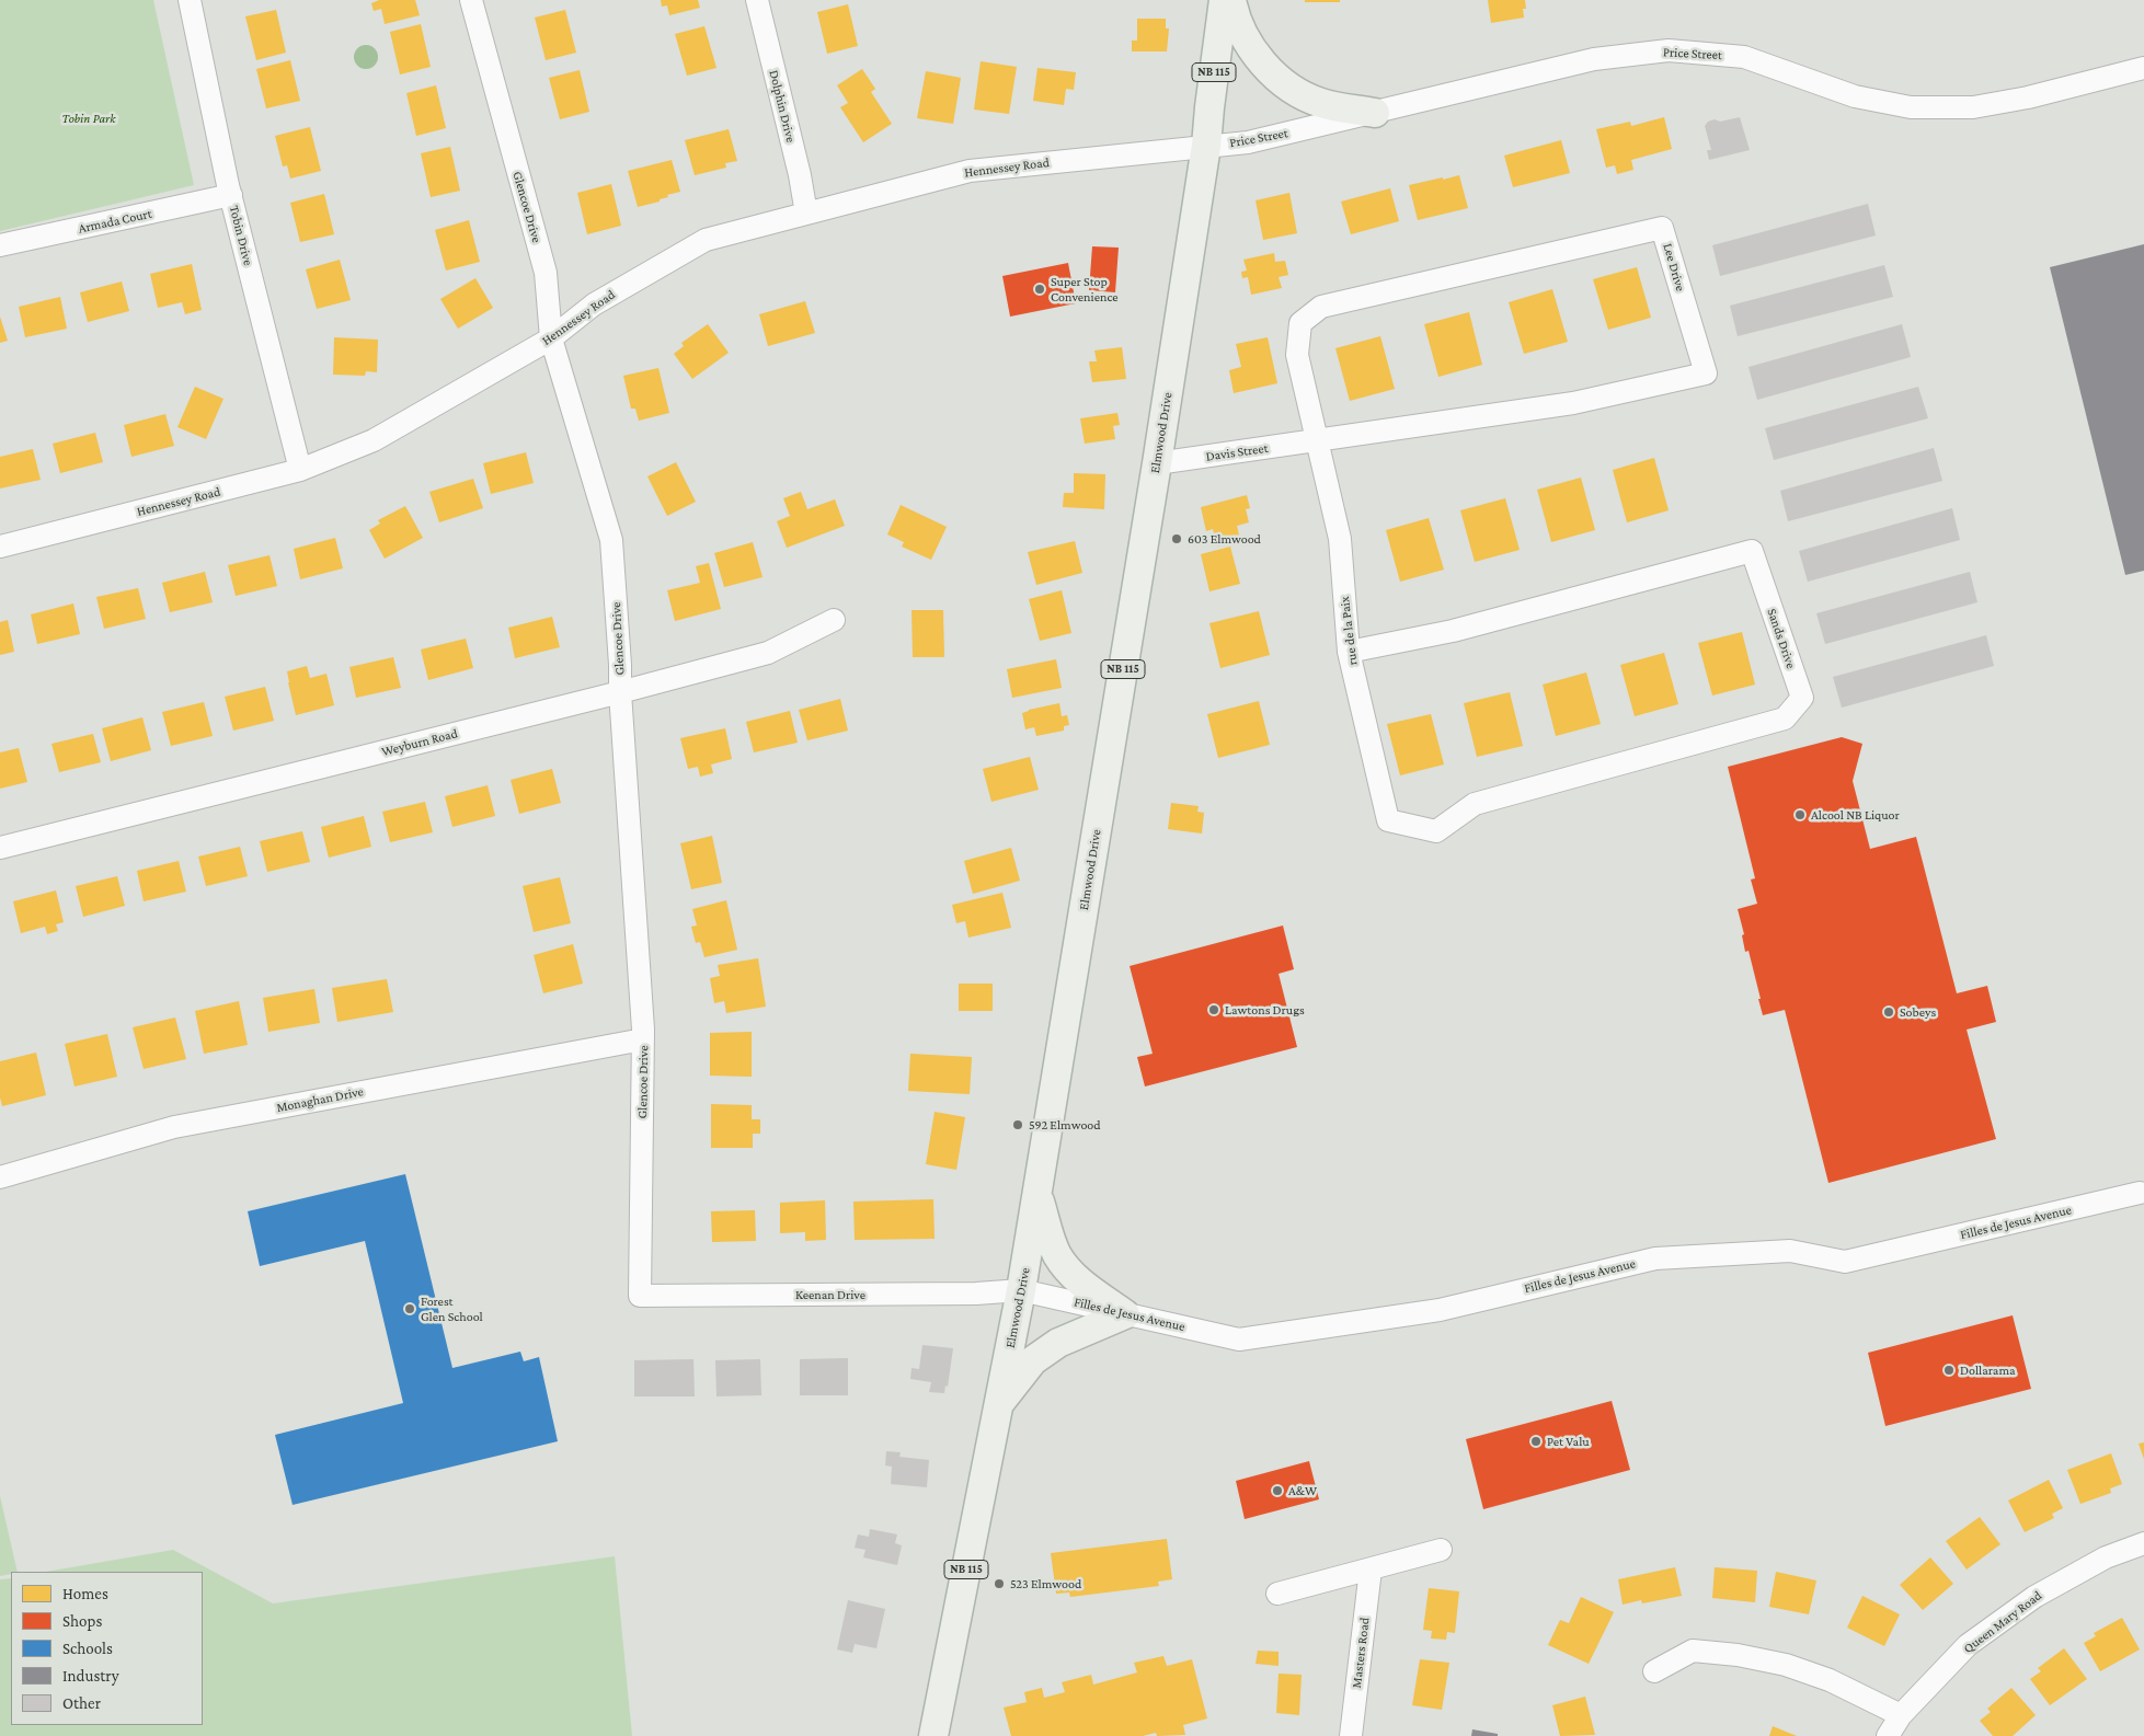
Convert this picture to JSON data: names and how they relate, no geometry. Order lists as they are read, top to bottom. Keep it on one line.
{"streets":{"main road":["NB 115","Elmwood Drive"],"street":["Price Street","Dolphin Drive","Hennessey Road","Glencoe Drive","Armada Court","Tobin Drive","Lee Drive","Davis Street","rue de la Paix","Sands Drive","Weyburn Road","Monaghan Drive","Filles de Jesus Avenue","Keenan Drive","Queen Mary Road","Masters Road"]},"crossings":[["Price Street","Hennessey Road"],["Price Street","Elmwood Drive"],["Dolphin Drive","Hennessey Road"],["Hennessey Road","Glencoe Drive"],["Hennessey Road","Tobin Drive"],["Hennessey Road","Elmwood Drive"],["Glencoe Drive","Weyburn Road"],["Glencoe Drive","Monaghan Drive"],["Glencoe Drive","Keenan Drive"],["Armada Court","Tobin Drive"],["Lee Drive","Davis Street"],["Lee Drive","rue de la Paix"],["Elmwood Drive","Davis Street"],["Elmwood Drive","Filles de Jesus Avenue"],["Elmwood Drive","Keenan Drive"],["Davis Street","rue de la Paix"],["rue de la Paix","Sands Drive"],["Filles de Jesus Avenue","Keenan Drive"]],"parks":["Tobin Park"],"places":["Super Stop Convenience","603 Elmwood","Alcool NB Liquor","Lawtons Drugs","Sobeys","592 Elmwood","Forest Glen School","Dollarama","Pet Valu","A&W","523 Elmwood"],"legend":["Homes","Shops","Schools","Industry","Other"]}
